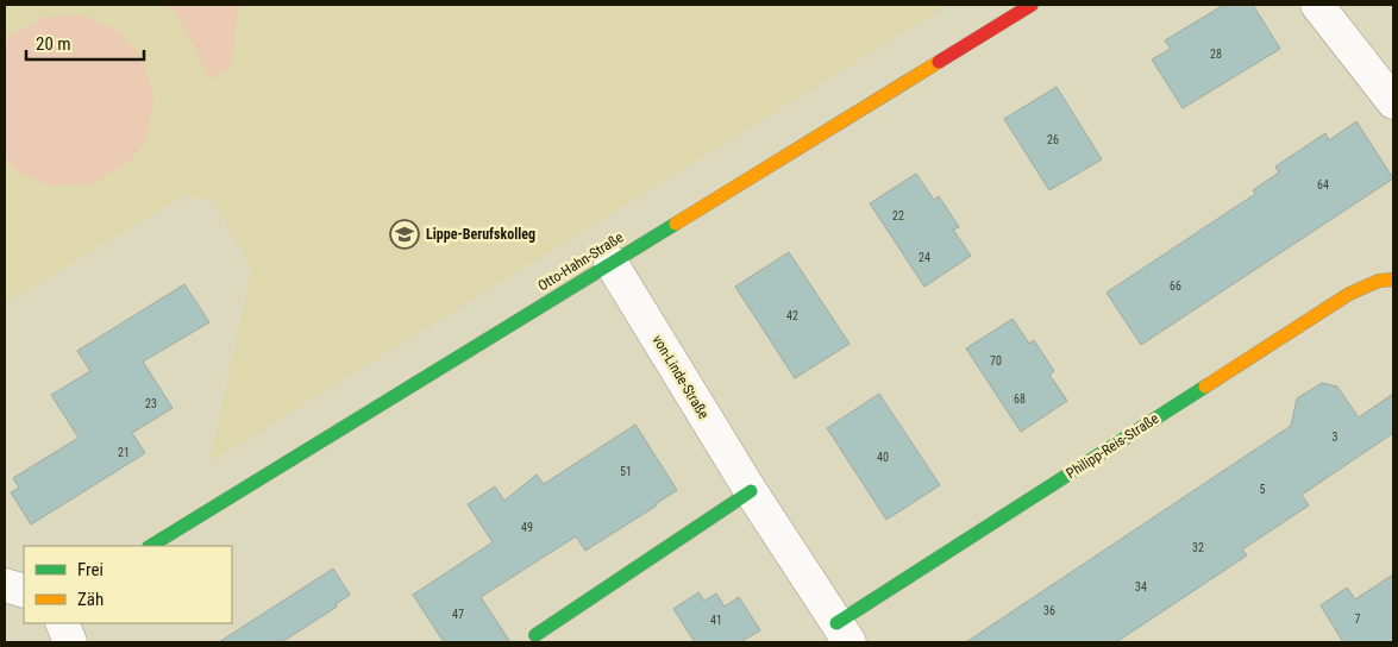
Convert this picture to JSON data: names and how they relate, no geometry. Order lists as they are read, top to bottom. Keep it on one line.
{"streets":{"street":["Otto-Hahn-Straße","von-Linde-Straße","Philipp-Reis-Straße"]},"crossings":[["Otto-Hahn-Straße","von-Linde-Straße"],["von-Linde-Straße","Philipp-Reis-Straße"]],"places":{"school or university":["Lippe-Berufskolleg"]},"house_numbers":["28","26","64","22","24","66","42","70","68","23","3","21","40","51","5","49","32","34","36","47","7","41"],"legend":["Frei","Zäh"],"scale_bar":"20 m"}
